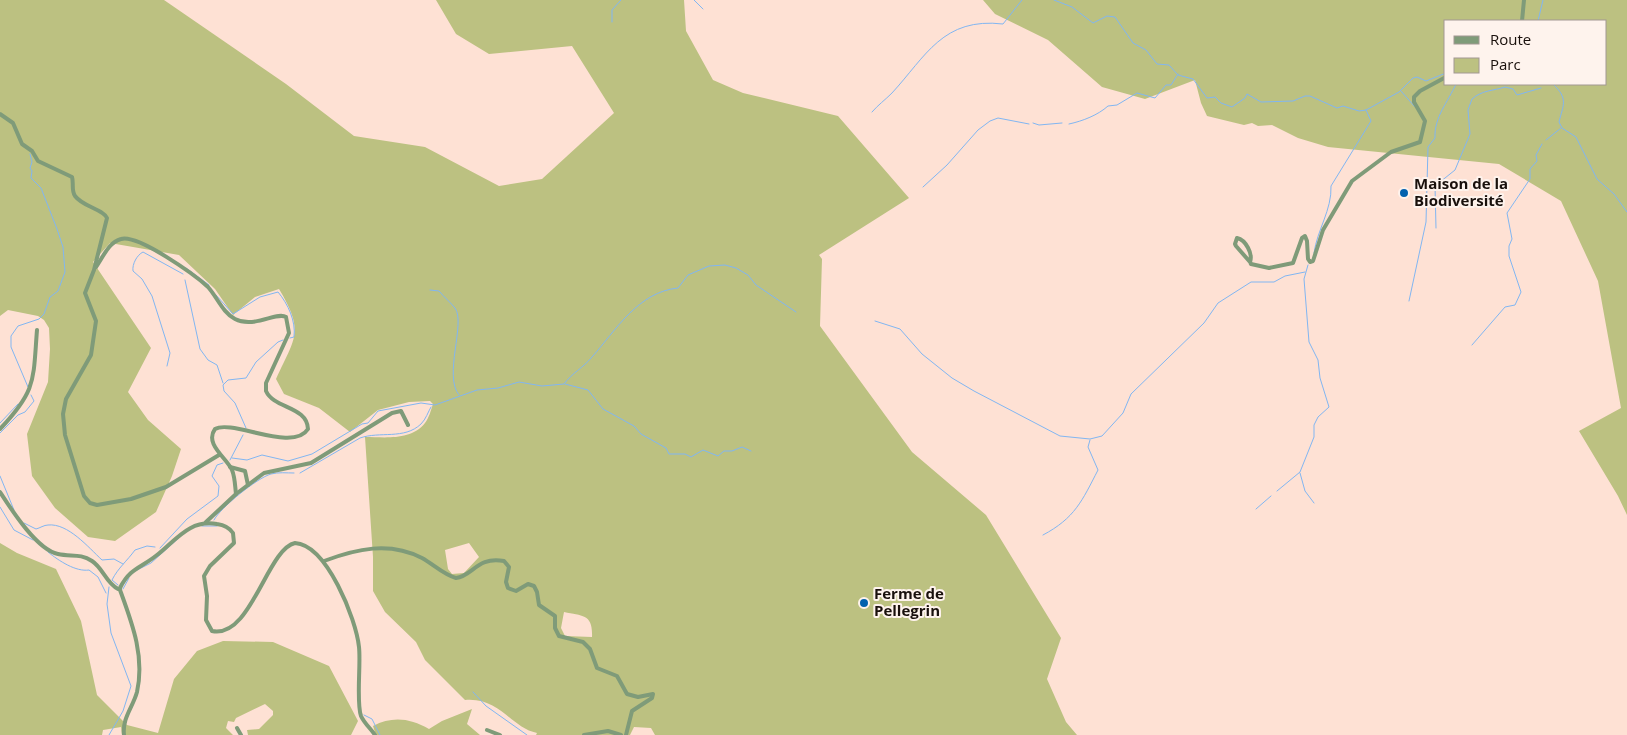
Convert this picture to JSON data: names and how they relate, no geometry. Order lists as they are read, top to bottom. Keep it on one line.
{"places":["Maison de la Biodiversité","Ferme de Pellegrin"],"legend":["Route","Parc"]}
